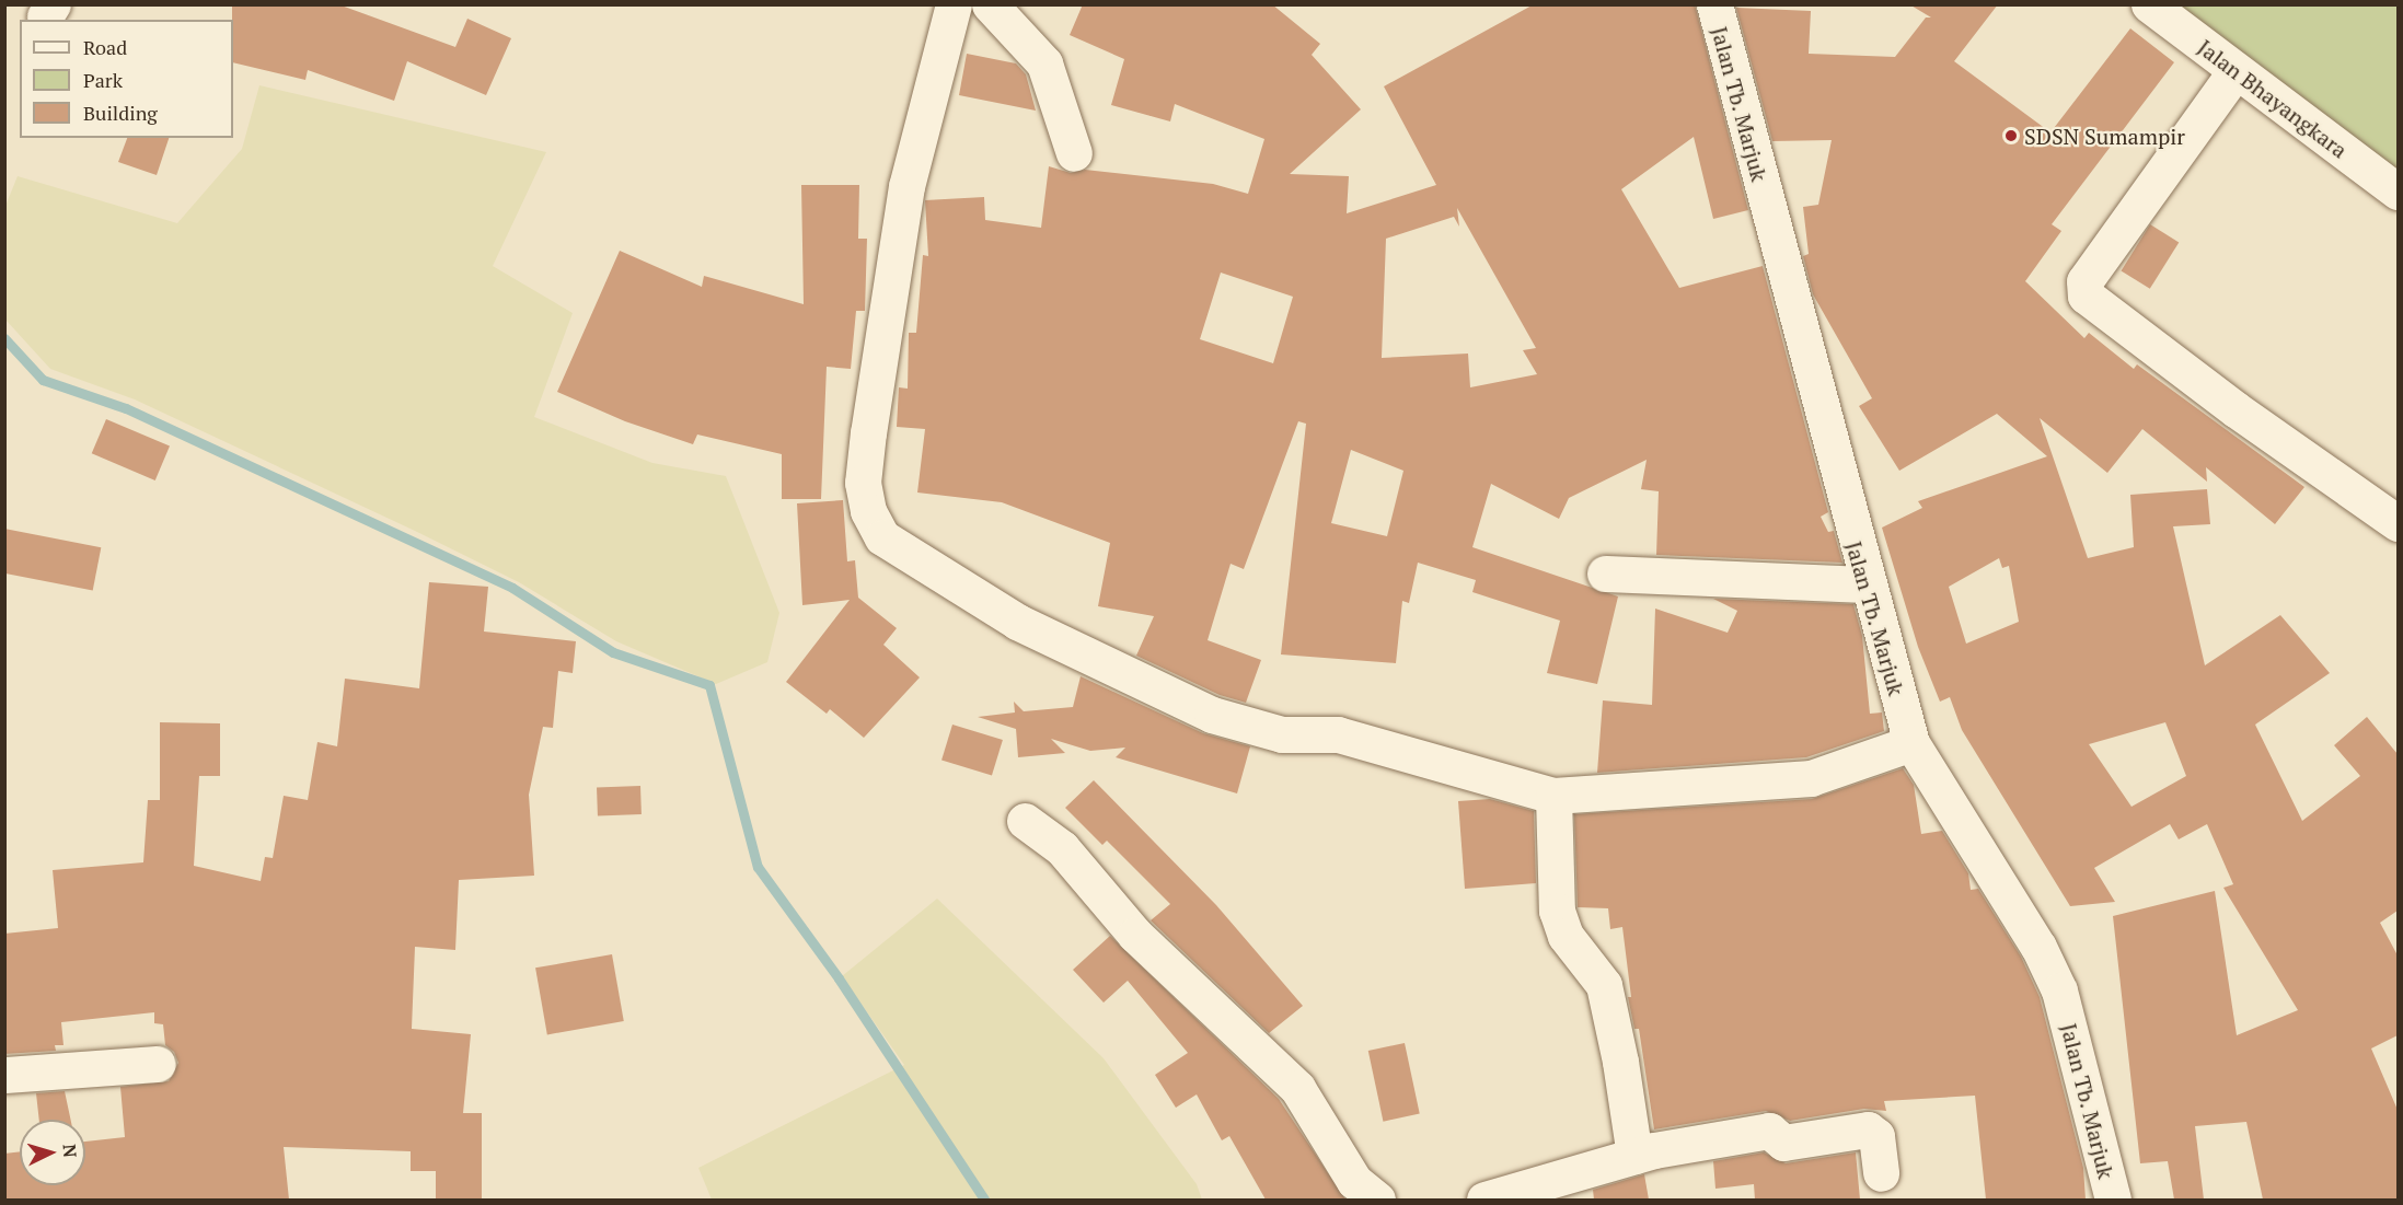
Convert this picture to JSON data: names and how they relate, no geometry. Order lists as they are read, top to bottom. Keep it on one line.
{"streets":{"street":["Jalan Bhayangkara","Jalan Tb. Marjuk"]},"places":["SDSN Sumampir"],"legend":["Road","Park","Building"],"north":"right"}
